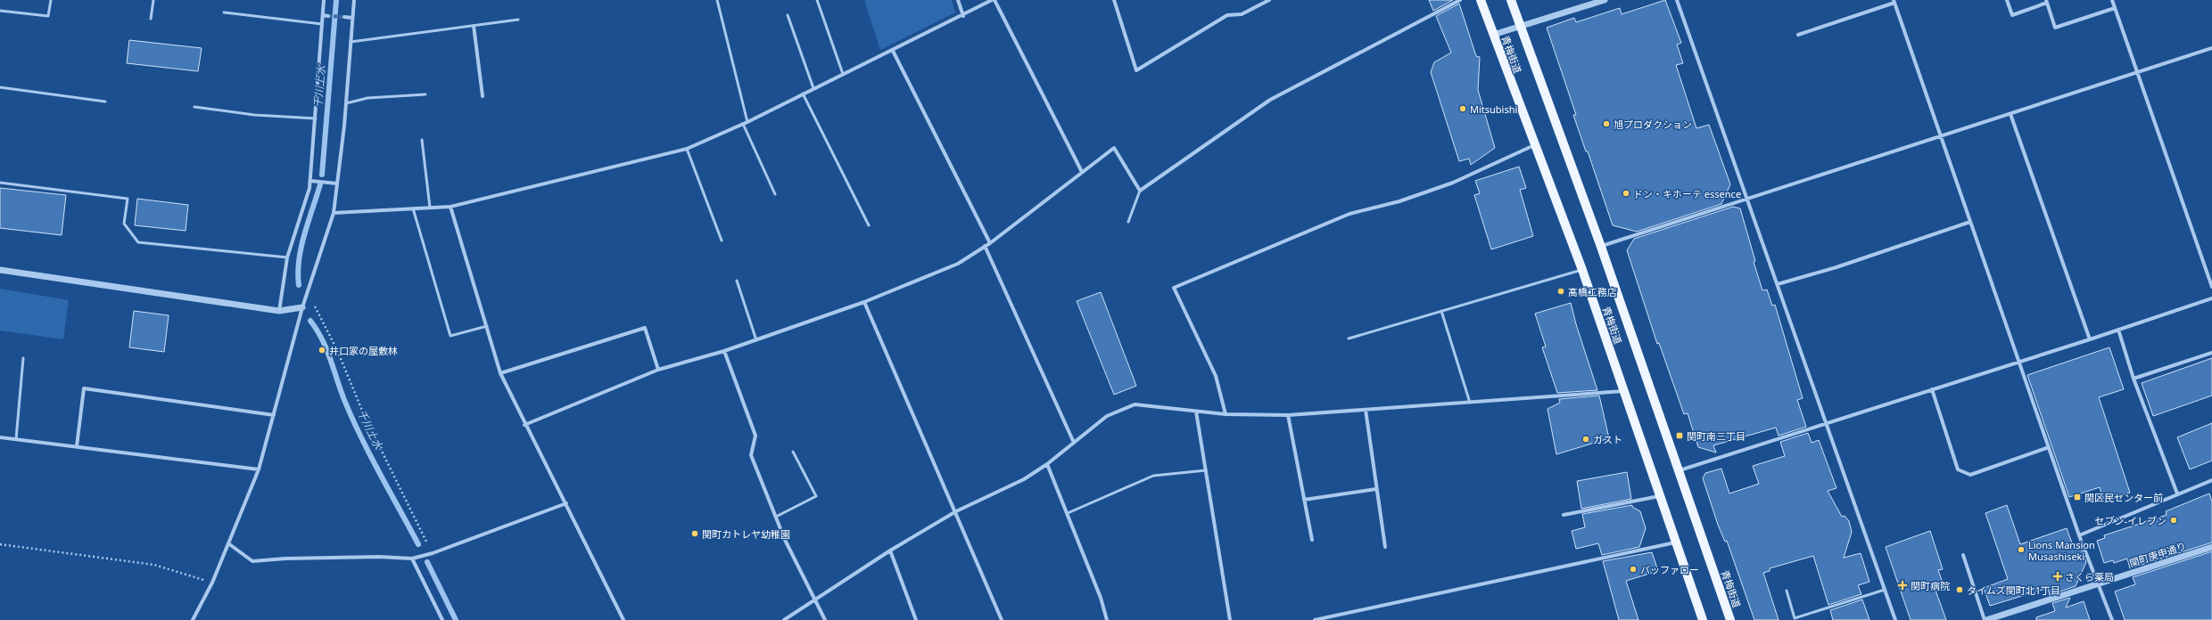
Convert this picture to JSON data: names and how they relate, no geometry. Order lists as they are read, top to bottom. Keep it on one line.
{"streets":{"main road":["青梅街道"],"street":["関町庚申通り"]},"water":["千川上水"],"places":{"other":["Mitsubishi","旭プロダクション","ドン・キホーテ essence","髙橋工務店","井口家の屋敷林","ガスト","セブン-イレブン","関町カトレヤ幼稚園","Lions Mansion Musashiseki","バッファロー","タイムズ関町北1丁目"],"transit":["関町南三丁目","関区民センター前"],"health":["さくら薬局","関町病院"]}}
